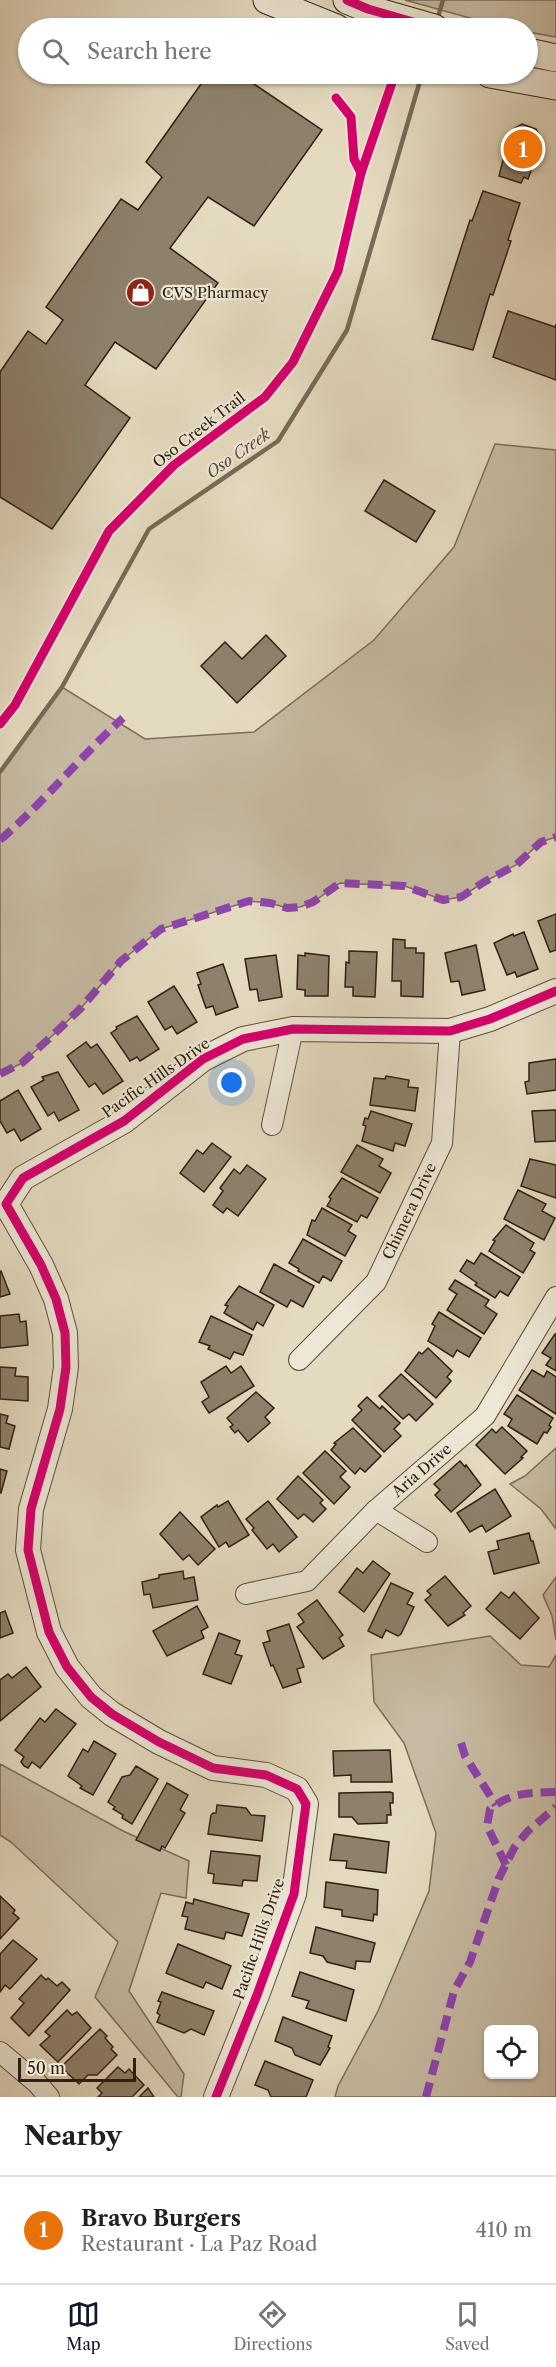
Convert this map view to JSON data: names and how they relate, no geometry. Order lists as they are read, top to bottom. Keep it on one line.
{"streets":{"street":["Pacific Hills Drive","Chimera Drive","Aria Drive"],"cycle path":["Oso Creek Trail"]},"crossings":[["Pacific Hills Drive","Chimera Drive"]],"water":["Oso Creek"],"places":{"shop":["CVS Pharmacy"]},"scale_bar":"50 m","page":{"search":"Search here","pins":"1","scale":"50 m","heading":"Nearby","list":[{"mark":"1","name":"Bravo Burgers","note":"Restaurant · La Paz Road","value":"410 m"}],"nav":["Map","Directions","Saved"]}}
